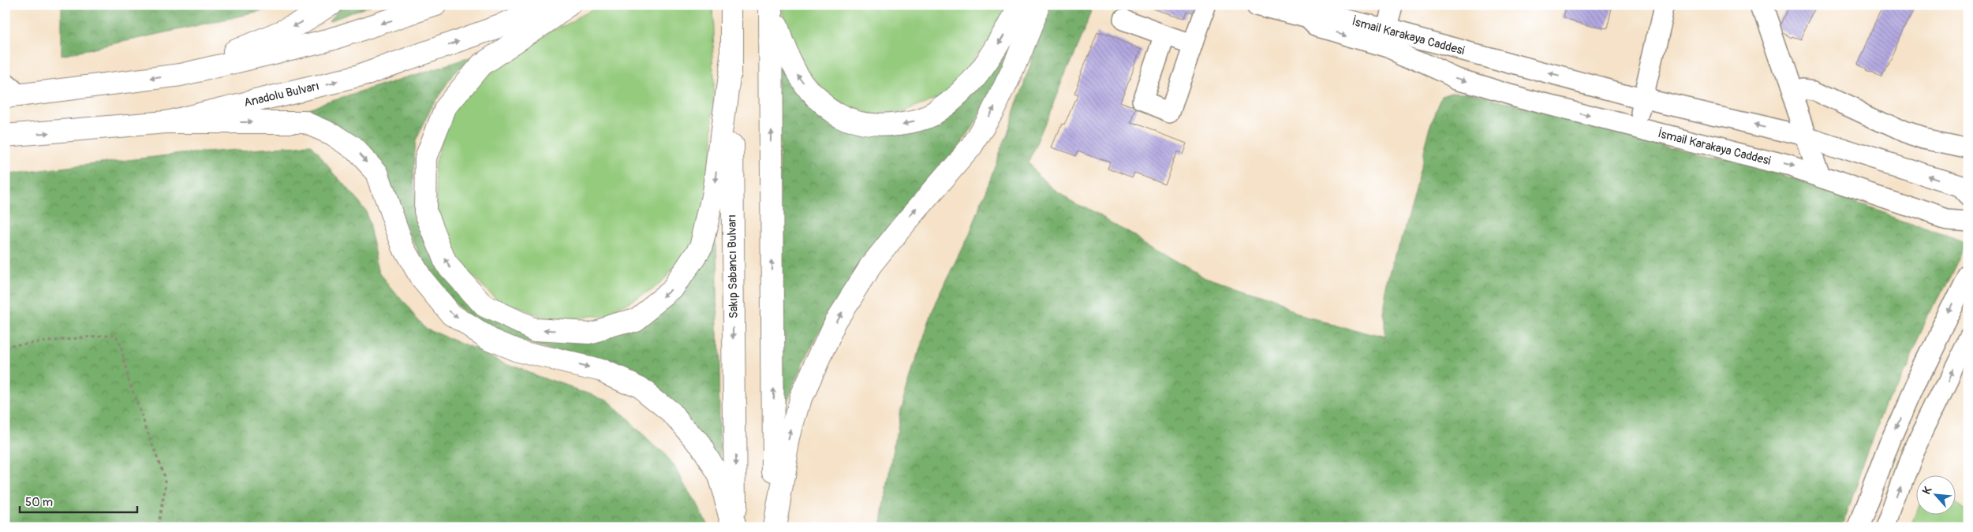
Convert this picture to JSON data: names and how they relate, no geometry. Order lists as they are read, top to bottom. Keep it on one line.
{"streets":{"main road":["Anadolu Bulvarı","Sakıp Sabancı Bulvarı"],"street":["İsmail Karakaya Caddesi"]},"scale_bar":"50 m","north":"top left"}
